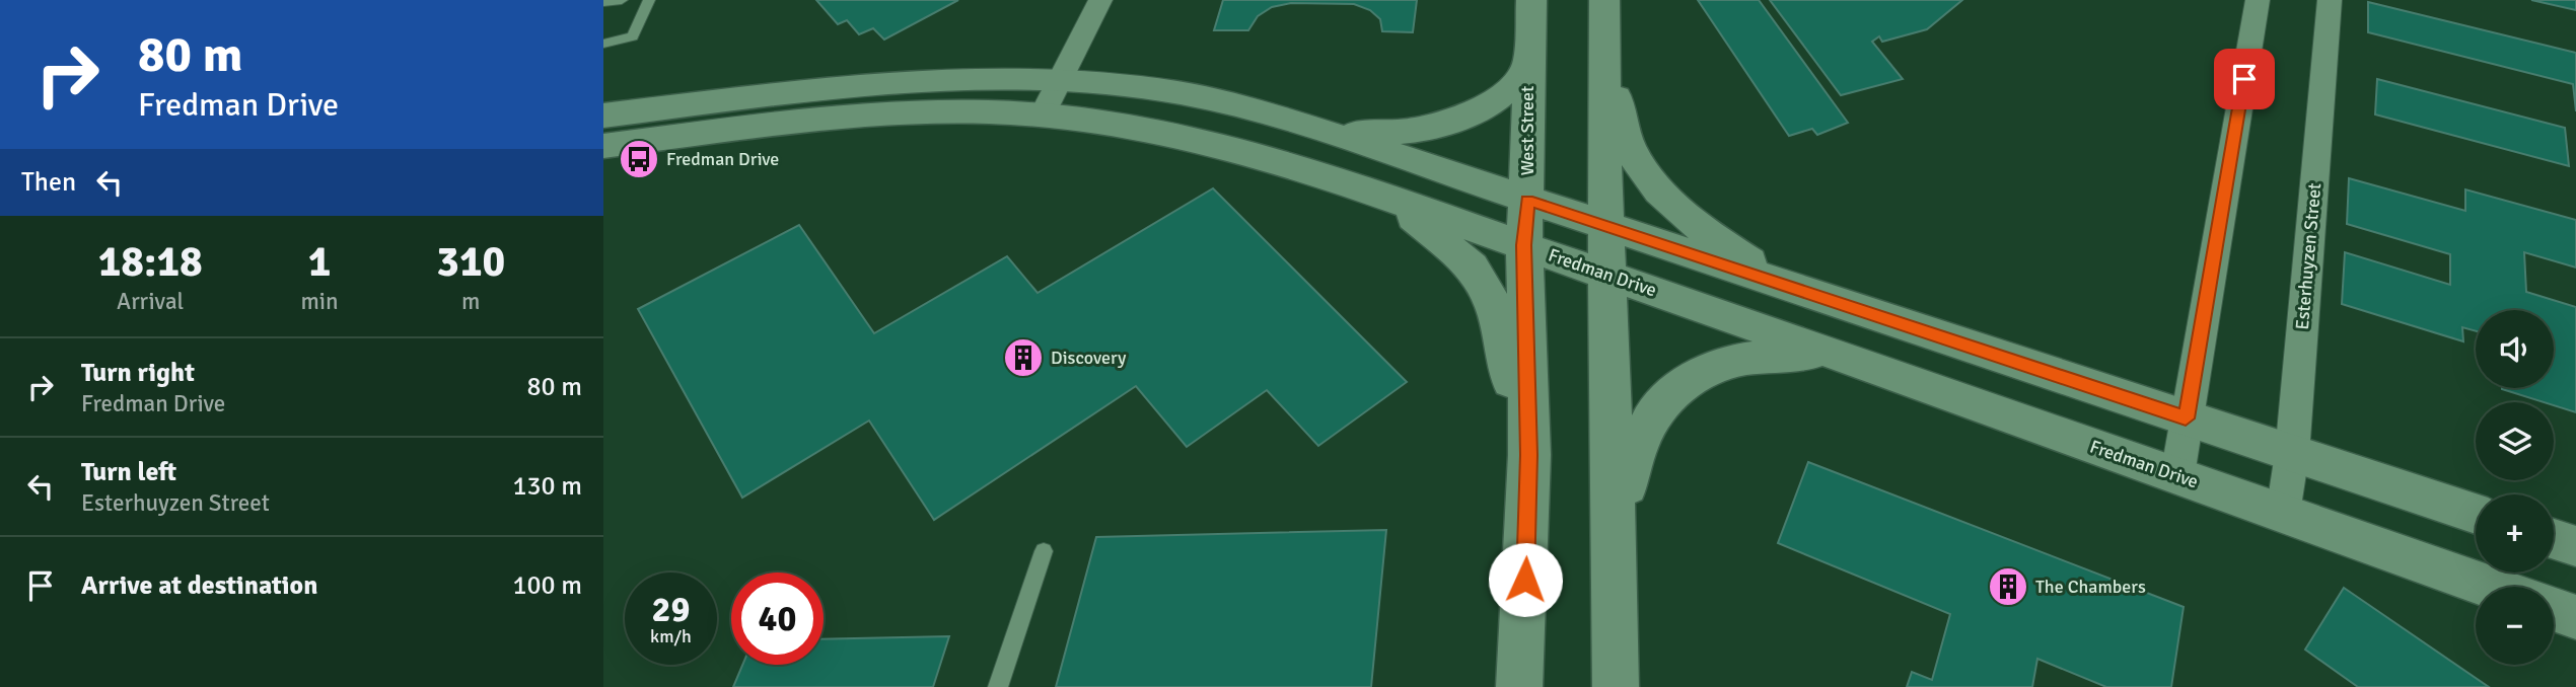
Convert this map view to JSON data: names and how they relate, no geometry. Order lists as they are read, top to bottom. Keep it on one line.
{"streets":{"street":["West Street","Esterhuyzen Street","Fredman Drive"]},"crossings":[["West Street","Fredman Drive"],["Esterhuyzen Street","Fredman Drive"]],"places":{"bus stop":["Fredman Drive"],"building":["Discovery","The Chambers"]},"page":{"turn":["80 m","Fredman Drive"],"then":"Then","eta":["18:18","Arrival","1","min","310","m"],"map_buttons":["+","−"],"list":[{"name":"Turn right","note":"Fredman Drive","value":"80 m"},{"name":"Turn left","note":"Esterhuyzen Street","value":"130 m"},{"name":"Arrive at destination","value":"100 m"}],"speed":"29 km/h","limit":"40"}}
